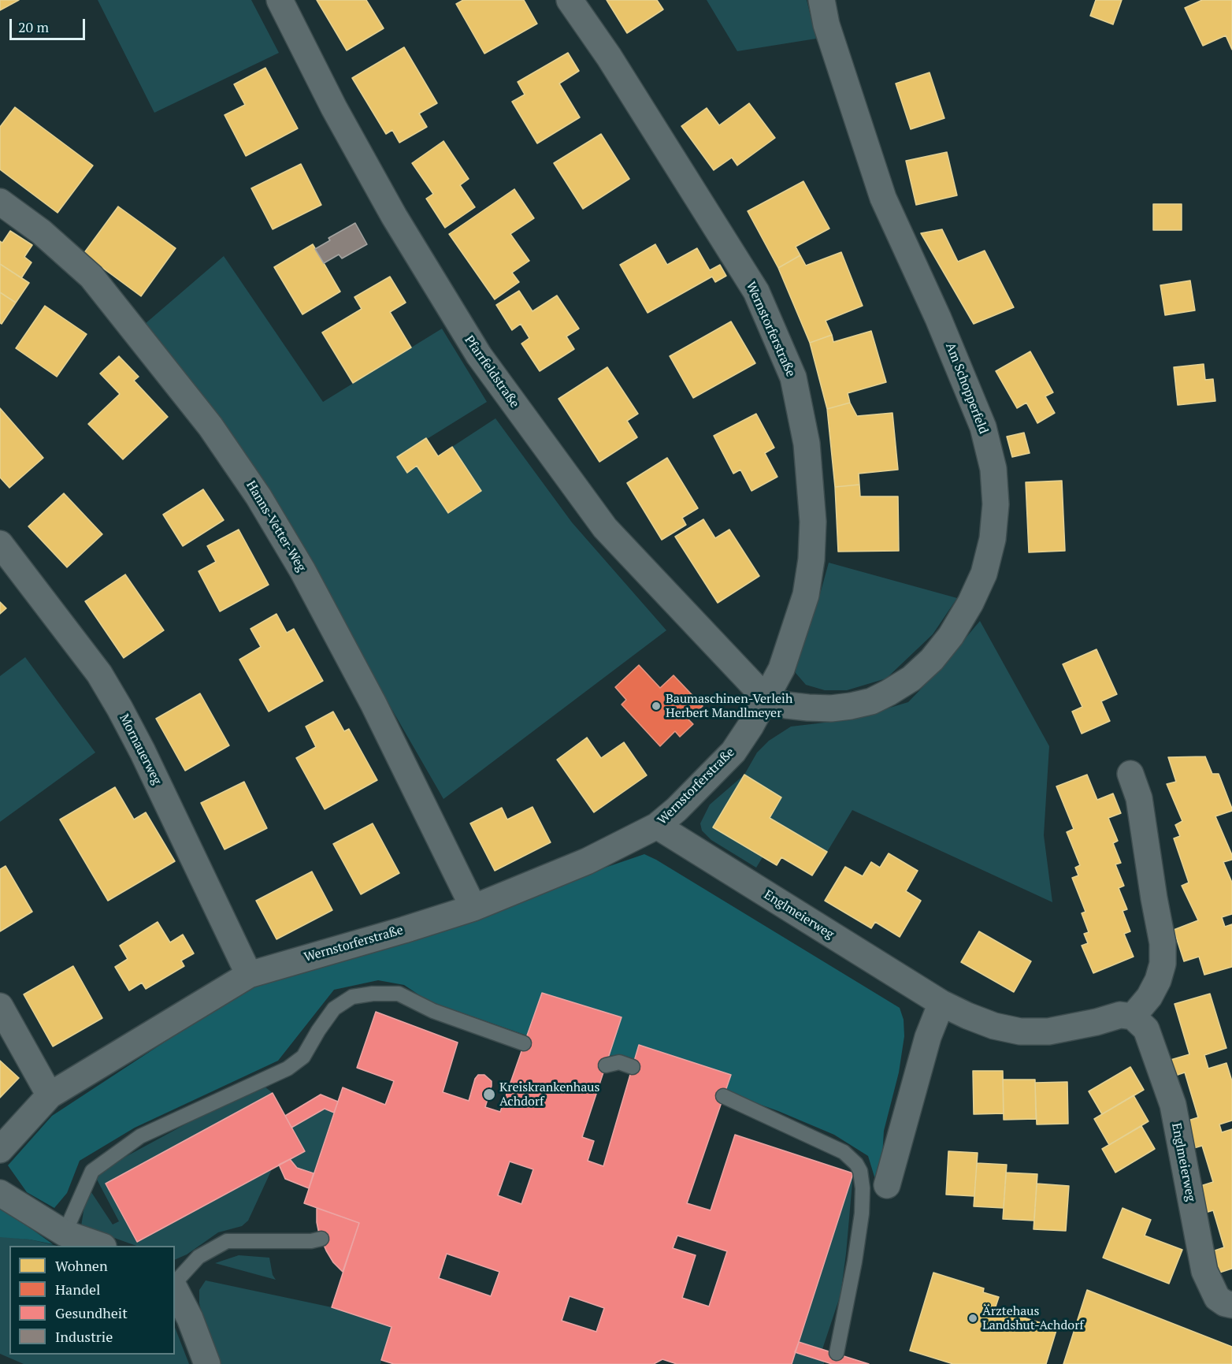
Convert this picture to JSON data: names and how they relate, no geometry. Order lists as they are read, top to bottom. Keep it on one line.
{"streets":{"street":["Wernstorferstraße","Pfarrfeldstraße","Am Schopperfeld","Hanns-Vetter-Weg","Mornauerweg","Englmeierweg"]},"crossings":[["Wernstorferstraße","Pfarrfeldstraße"],["Wernstorferstraße","Am Schopperfeld"],["Wernstorferstraße","Hanns-Vetter-Weg"],["Wernstorferstraße","Mornauerweg"],["Wernstorferstraße","Englmeierweg"],["Pfarrfeldstraße","Am Schopperfeld"]],"places":["Baumaschinen-Verleih Herbert Mandlmeyer","Kreiskrankenhaus Achdorf","Ärztehaus Landshut-Achdorf"],"legend":["Wohnen","Handel","Gesundheit","Industrie"],"scale_bar":"20 m"}
